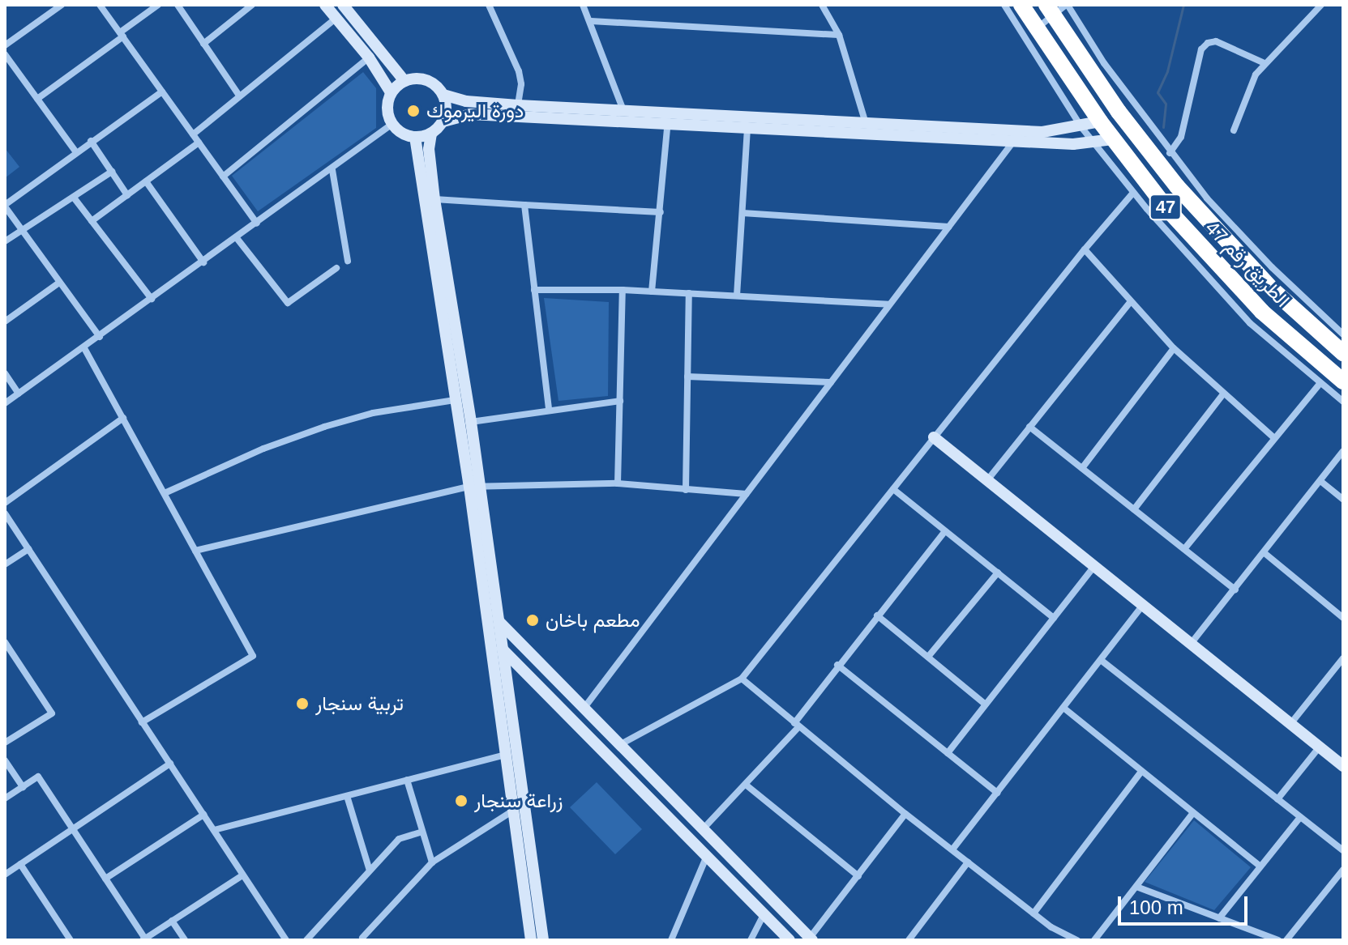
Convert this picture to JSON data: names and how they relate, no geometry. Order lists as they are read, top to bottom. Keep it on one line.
{"streets":{"highway":["47","الطريق رقم 47"]},"places":["دورة اليرموك","مطعم باخان","تربية سنجار","زراعة سنجار"],"scale_bar":"100 m"}
